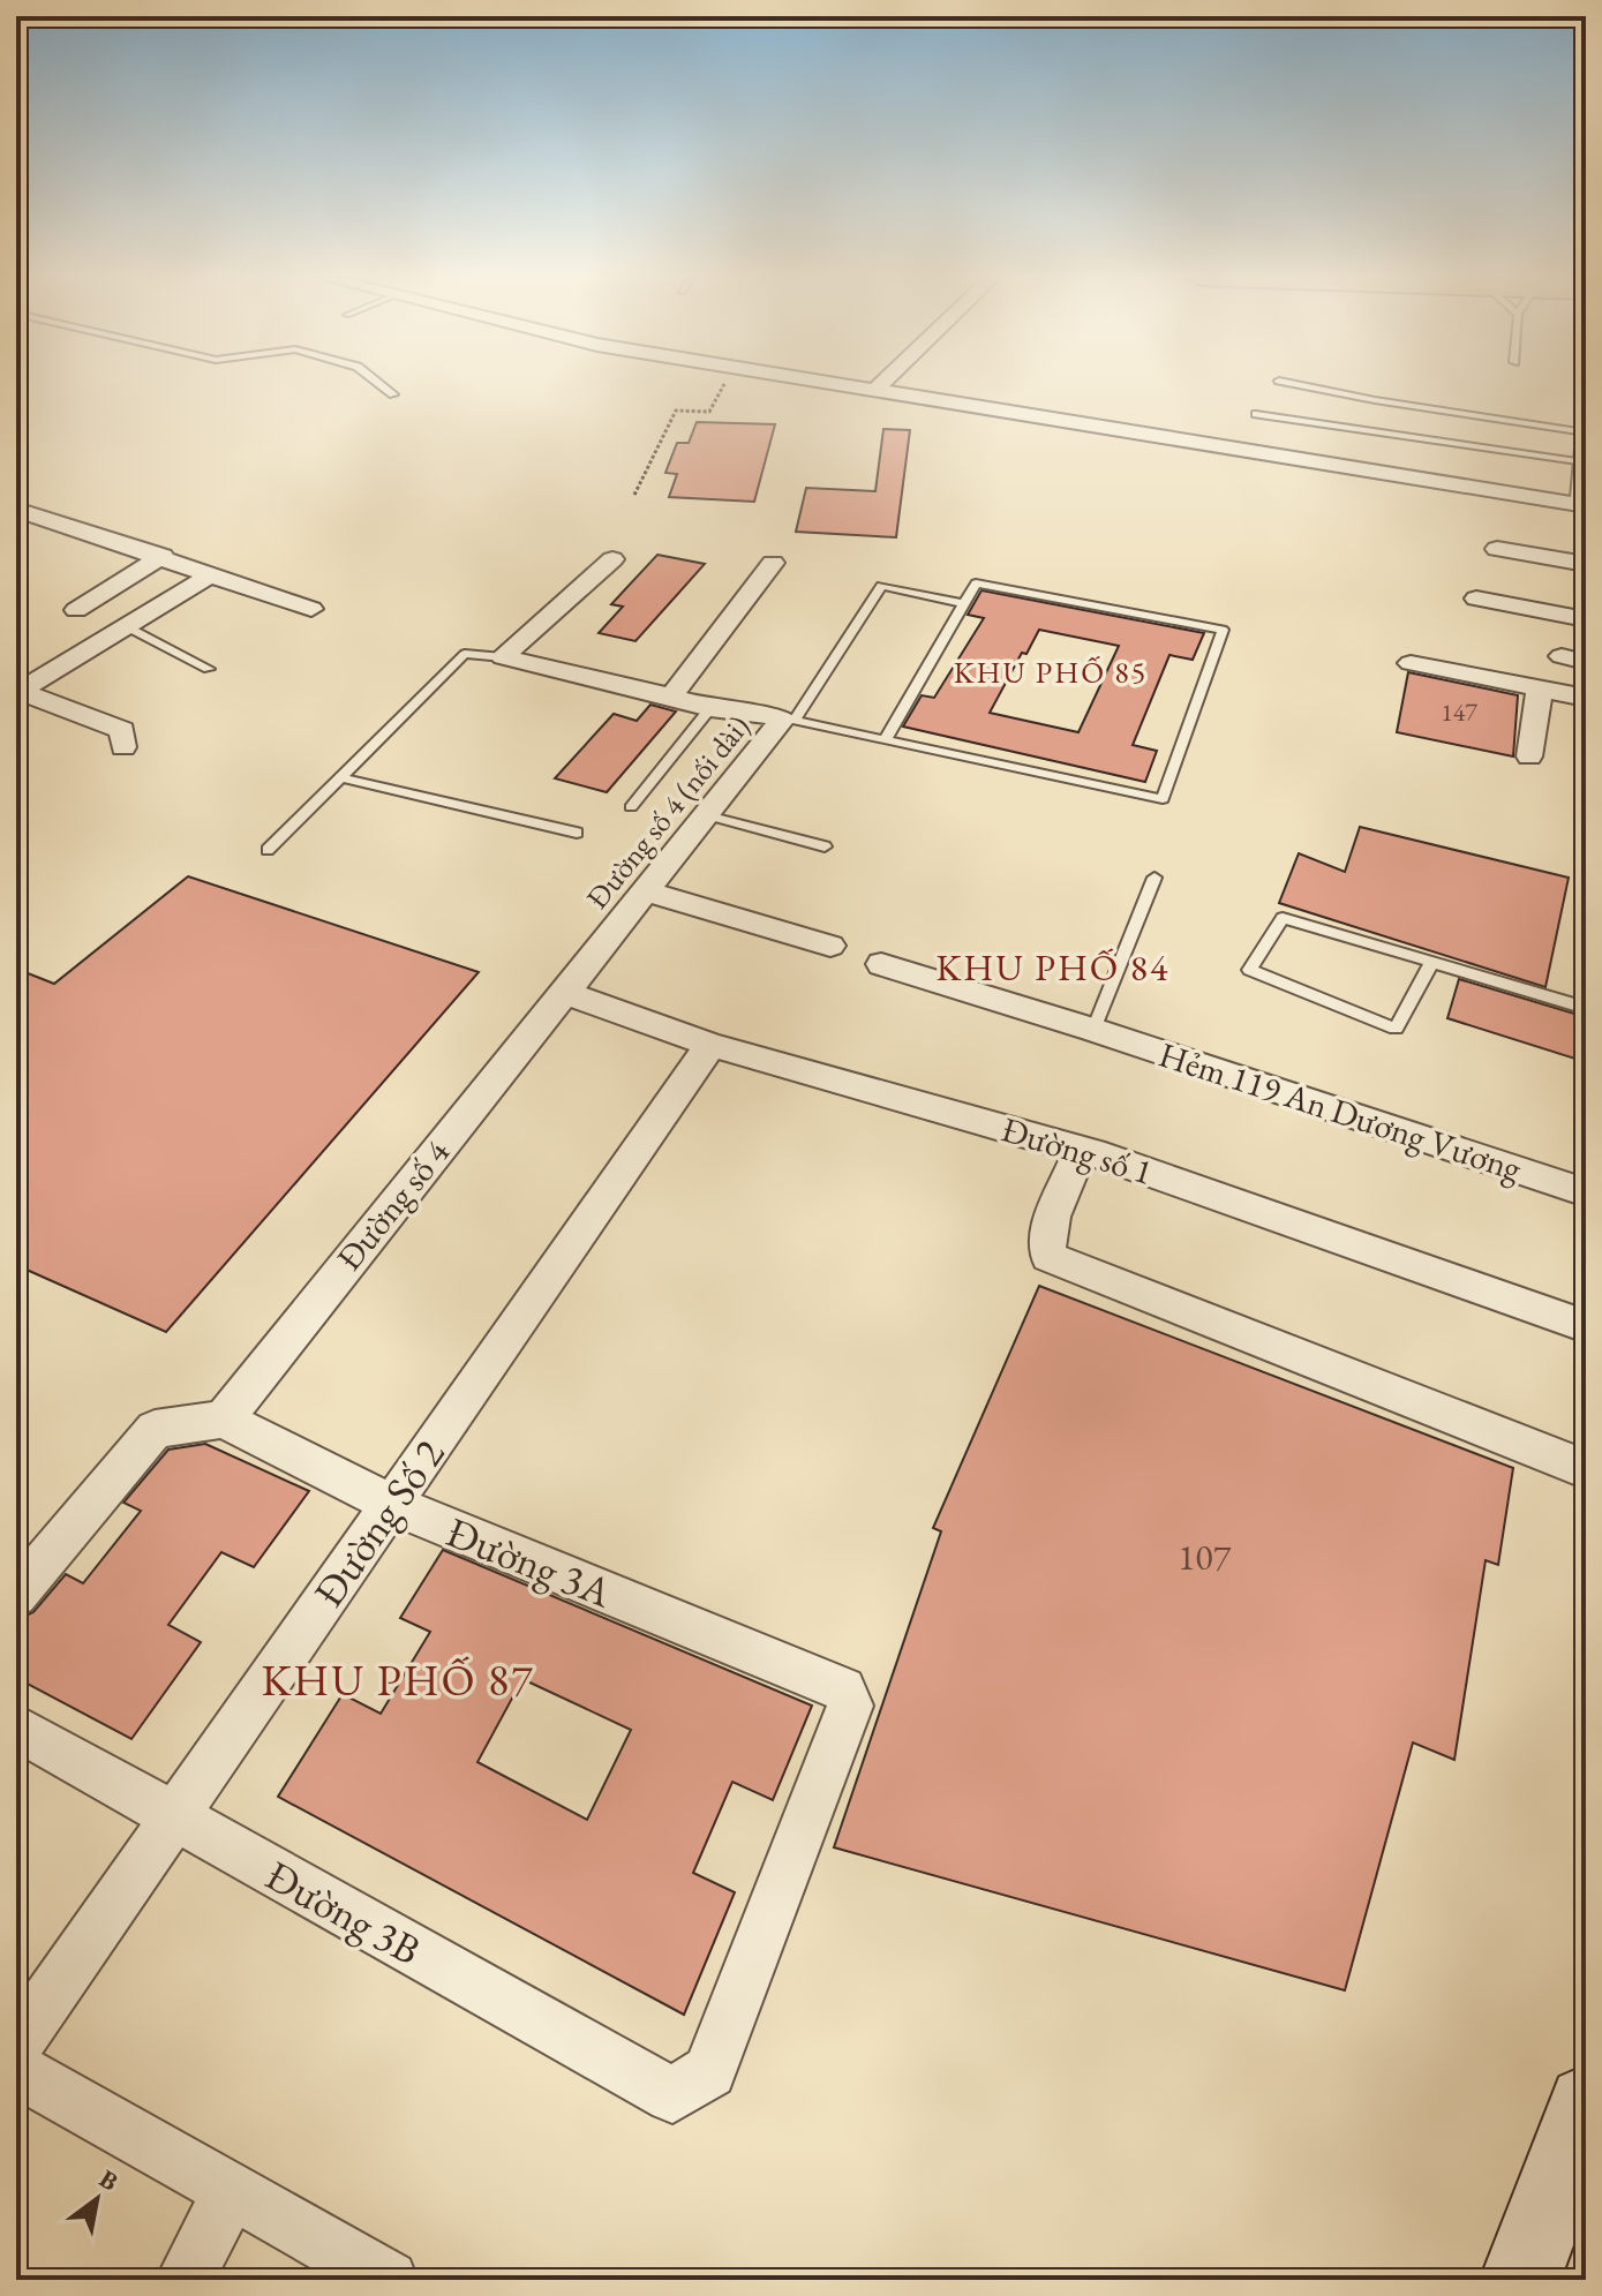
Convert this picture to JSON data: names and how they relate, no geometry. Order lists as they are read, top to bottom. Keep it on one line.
{"streets":{"street":["Đường số 4 (nối dài)","Hẻm 119 An Dương Vương","Đường số 1","Đường số 4","Đường Số 2","Đường 3A","Đường 3B"]},"crossings":[["Đường số 4 (nối dài)","Đường số 1"],["Đường số 4 (nối dài)","Đường số 4"],["Đường số 1","Đường số 4"],["Đường số 1","Đường Số 2"],["Đường số 4","Đường 3A"],["Đường Số 2","Đường 3A"],["Đường Số 2","Đường 3B"],["Đường 3A","Đường 3B"]],"districts":["KHU PHỐ 85","KHU PHỐ 84","KHU PHỐ 87"],"house_numbers":["147","107"],"north":"top right"}
